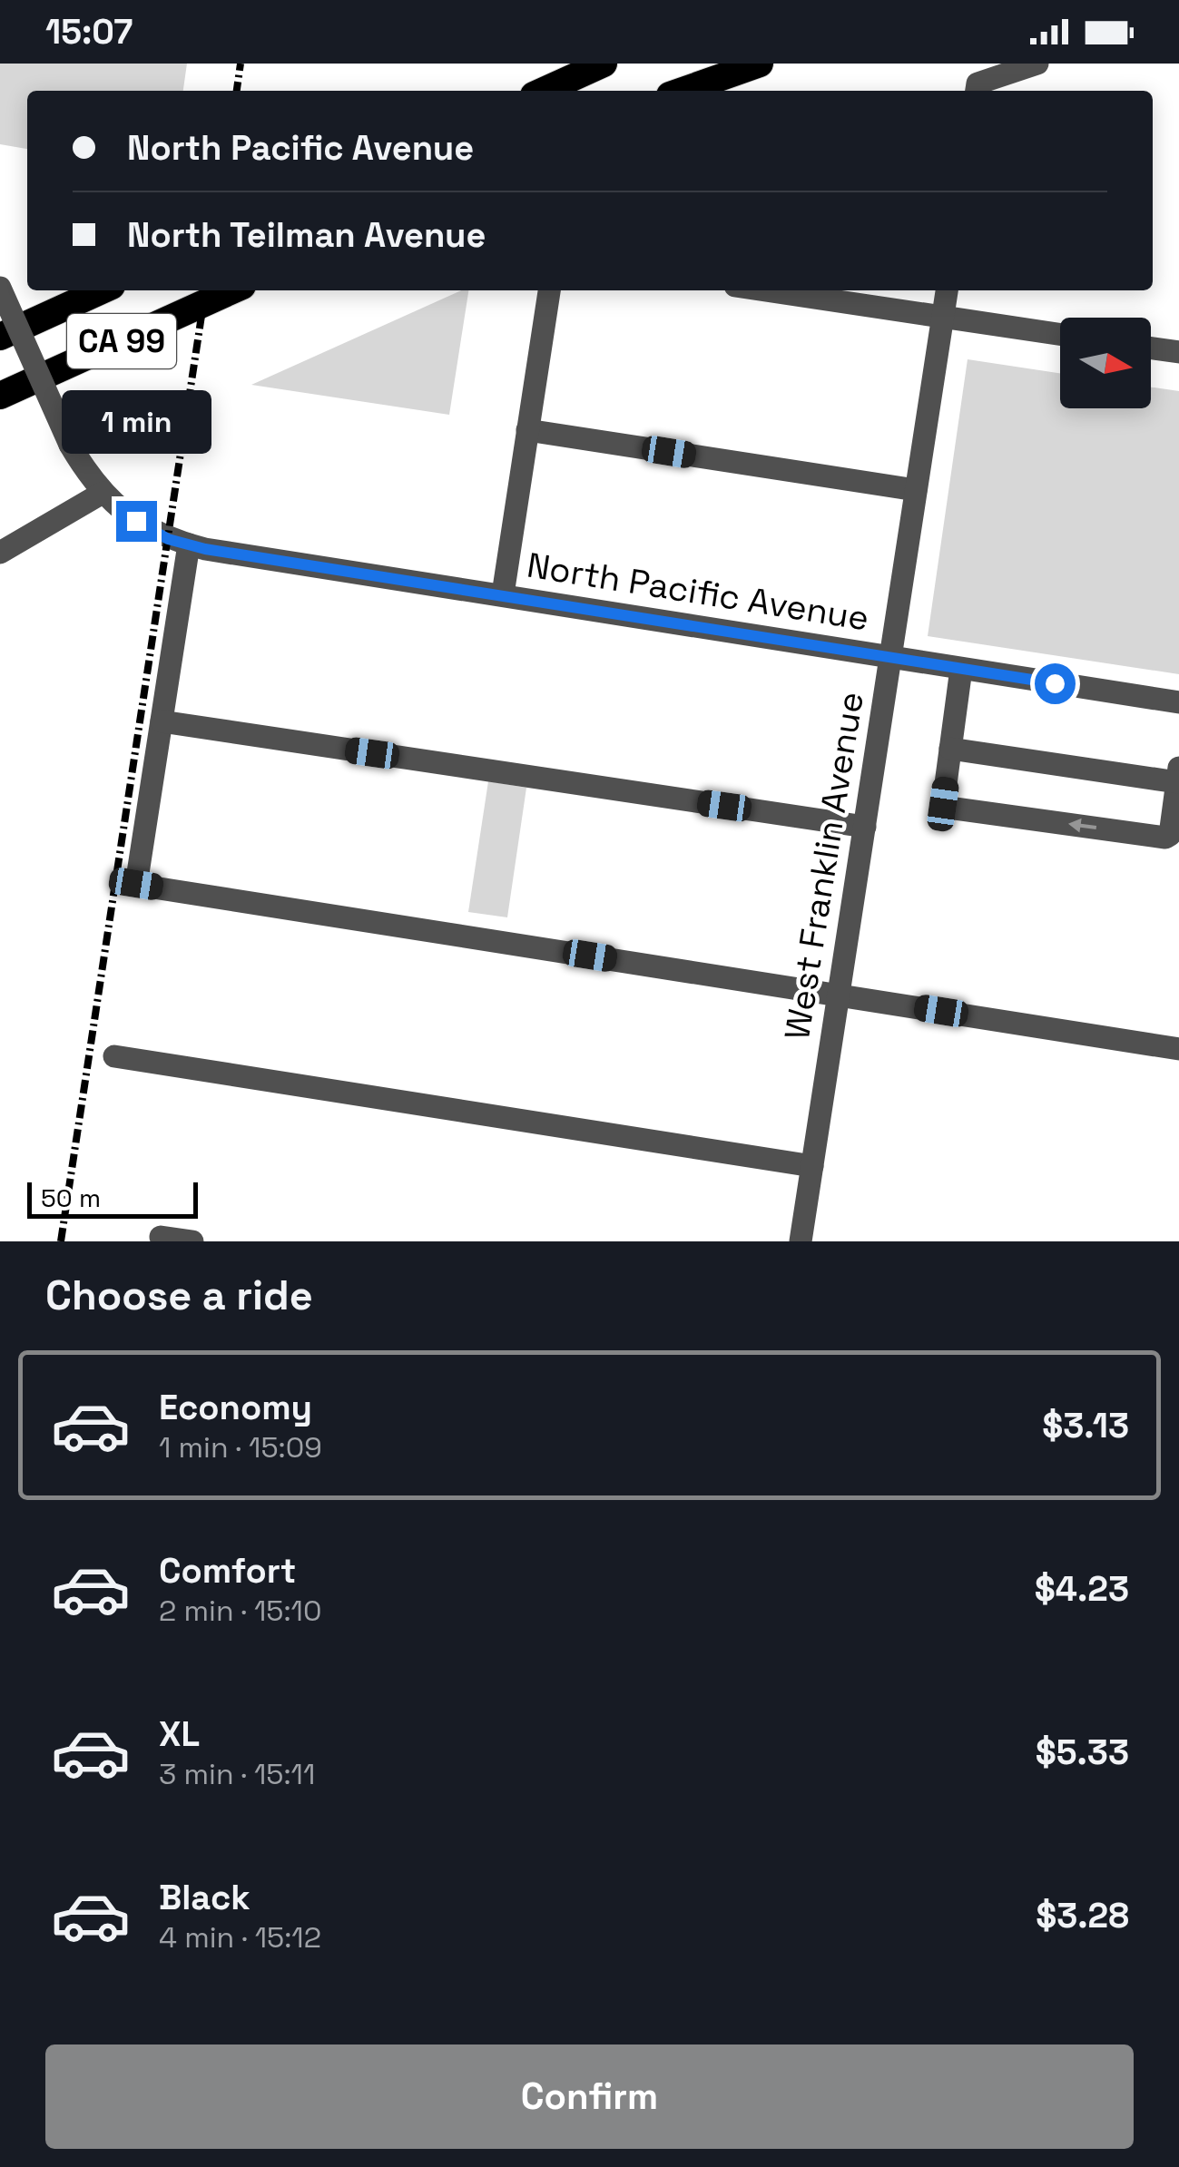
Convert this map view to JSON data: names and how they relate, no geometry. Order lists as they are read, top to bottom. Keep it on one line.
{"streets":{"highway":["CA 99"],"street":["North Pacific Avenue","West Franklin Avenue"]},"crossings":[["North Pacific Avenue","West Franklin Avenue"]],"scale_bar":"50 m","north":"right","page":{"status":"15:07","banner":["North Pacific Avenue","North Teilman Avenue"],"bubble":"1 min","scale":"50 m","heading":"Choose a ride","list":[{"name":"Economy","note":"1 min · 15:09","value":"$3.13"},{"name":"Comfort","note":"2 min · 15:10","value":"$4.23"},{"name":"XL","note":"3 min · 15:11","value":"$5.33"},{"name":"Black","note":"4 min · 15:12","value":"$3.28"}],"buttons":"Confirm"}}
